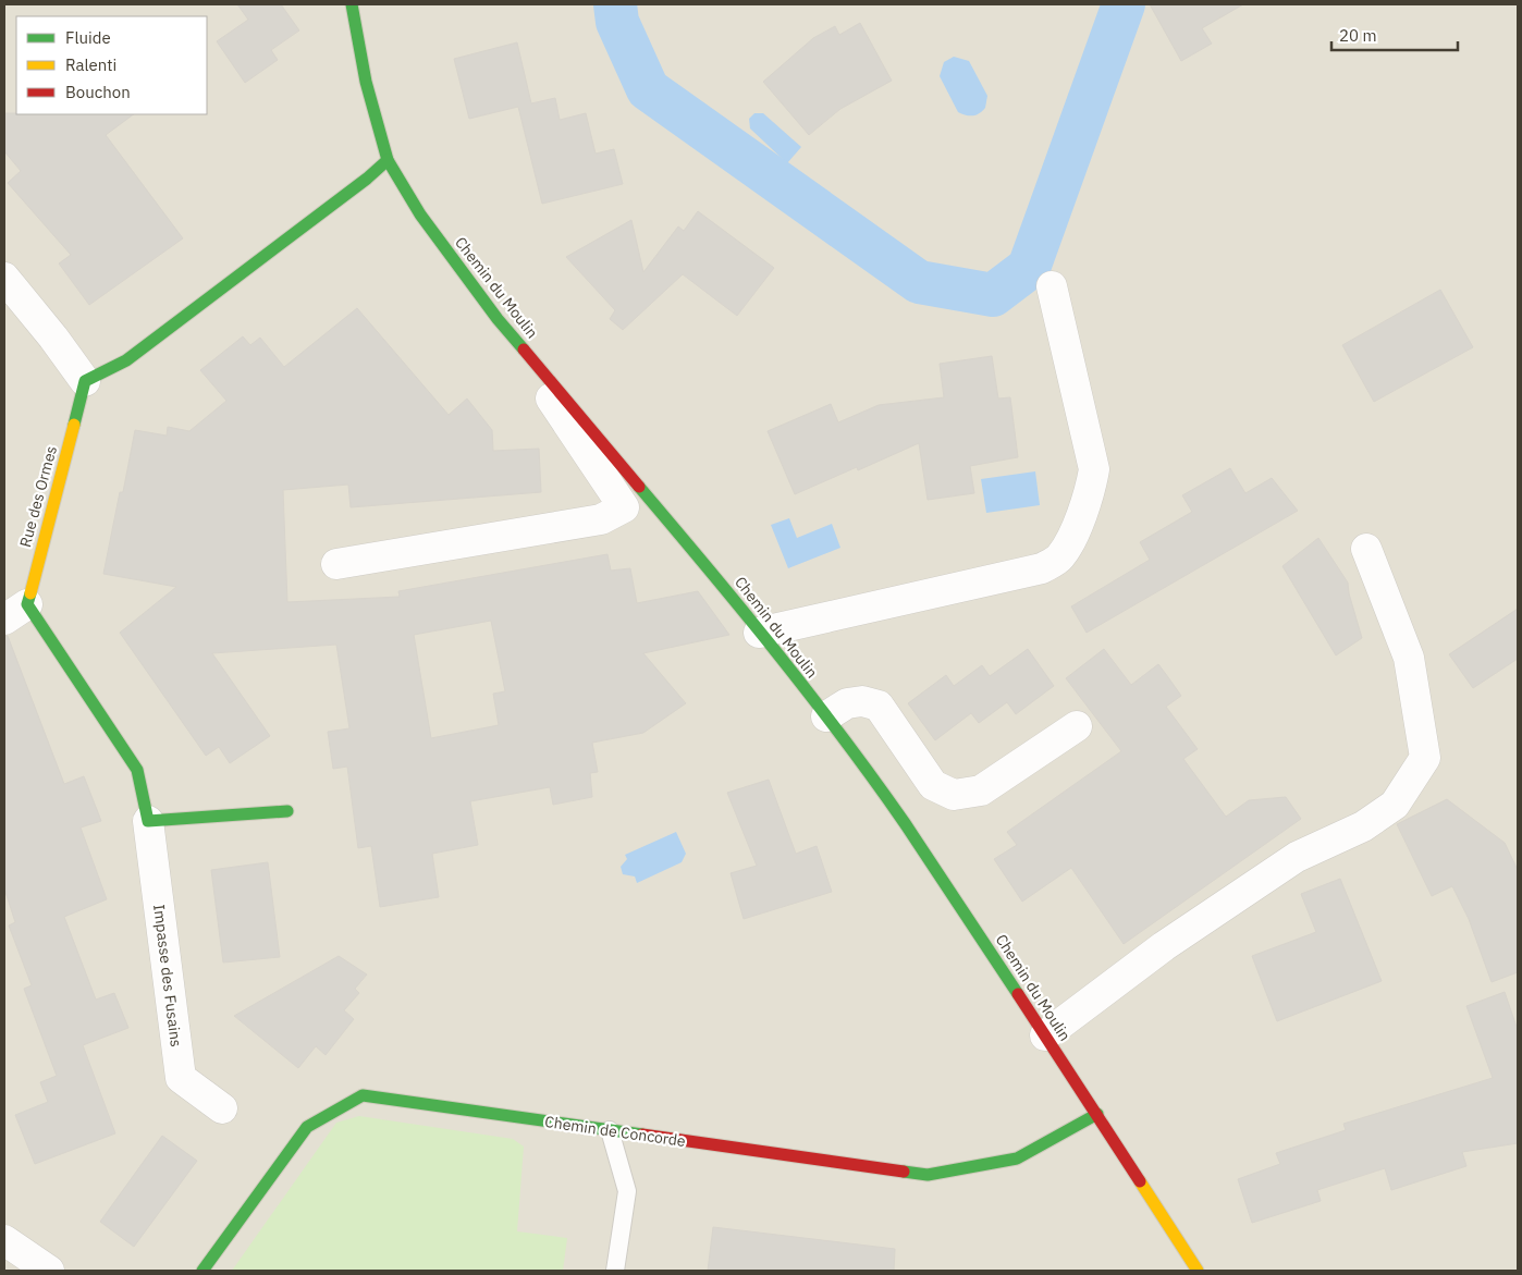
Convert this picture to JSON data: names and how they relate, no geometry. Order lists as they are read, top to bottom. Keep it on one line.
{"streets":{"street":["Chemin du Moulin","Rue des Ormes","Impasse des Fusains","Chemin de Concorde"]},"crossings":[["Chemin du Moulin","Chemin de Concorde"],["Rue des Ormes","Impasse des Fusains"]],"legend":["Fluide","Ralenti","Bouchon"],"scale_bar":"20 m"}
